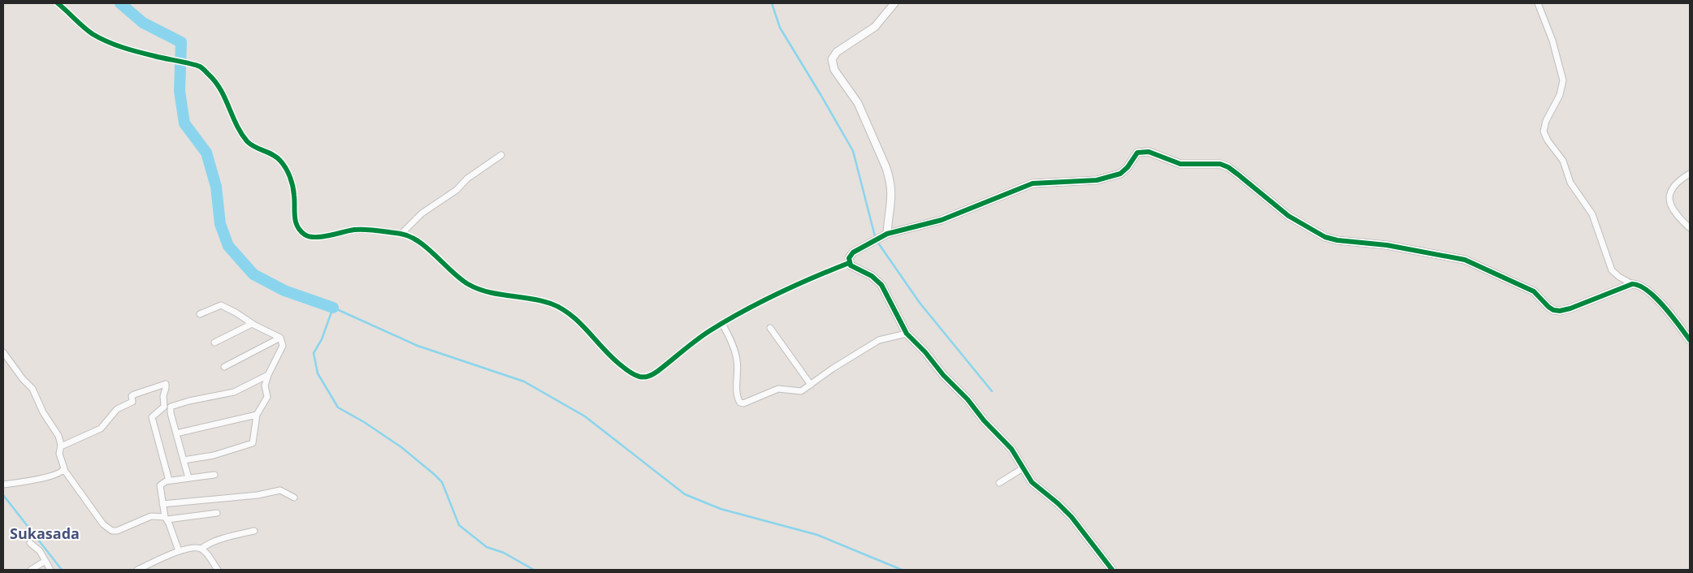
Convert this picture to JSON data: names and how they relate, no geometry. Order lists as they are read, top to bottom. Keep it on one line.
{"districts":["Sukasada"]}
